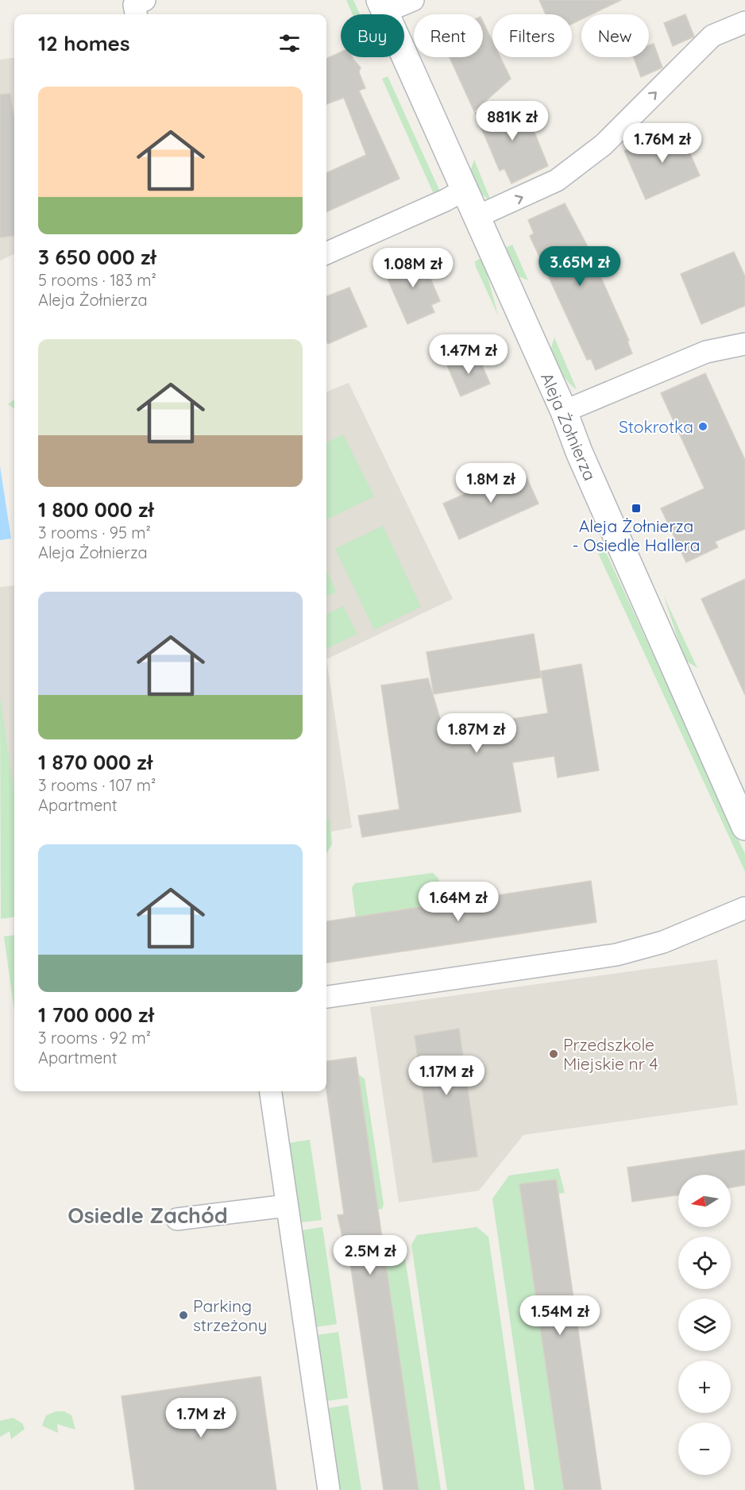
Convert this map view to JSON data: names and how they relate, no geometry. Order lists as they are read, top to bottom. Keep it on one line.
{"streets":{"street":["Aleja Żołnierza"]},"districts":["Osiedle Zachód"],"places":{"other":["Stokrotka","Przedszkole Miejskie nr 4","Parking strzeżony"],"transit":["Aleja Żołnierza - Osiedle Hallera"]},"north":"left","page":{"chip":["Buy","Rent","Filters","New"],"heading":"12 homes","list":[{"name":"3 650 000 zł","note":"5 rooms · 183 m² · Aleja Żołnierza"},{"name":"1 800 000 zł","note":"3 rooms · 95 m² · Aleja Żołnierza"},{"name":"1 870 000 zł","note":"3 rooms · 107 m² · Apartment"},{"name":"1 700 000 zł","note":"3 rooms · 92 m² · Apartment"}],"price":["881K zł","1.76M zł","3.65M zł","1.08M zł","1.47M zł","1.8M zł","1.87M zł","1.64M zł","1.17M zł","2.5M zł","1.54M zł","1.7M zł"],"map_buttons":["+","−"]}}
